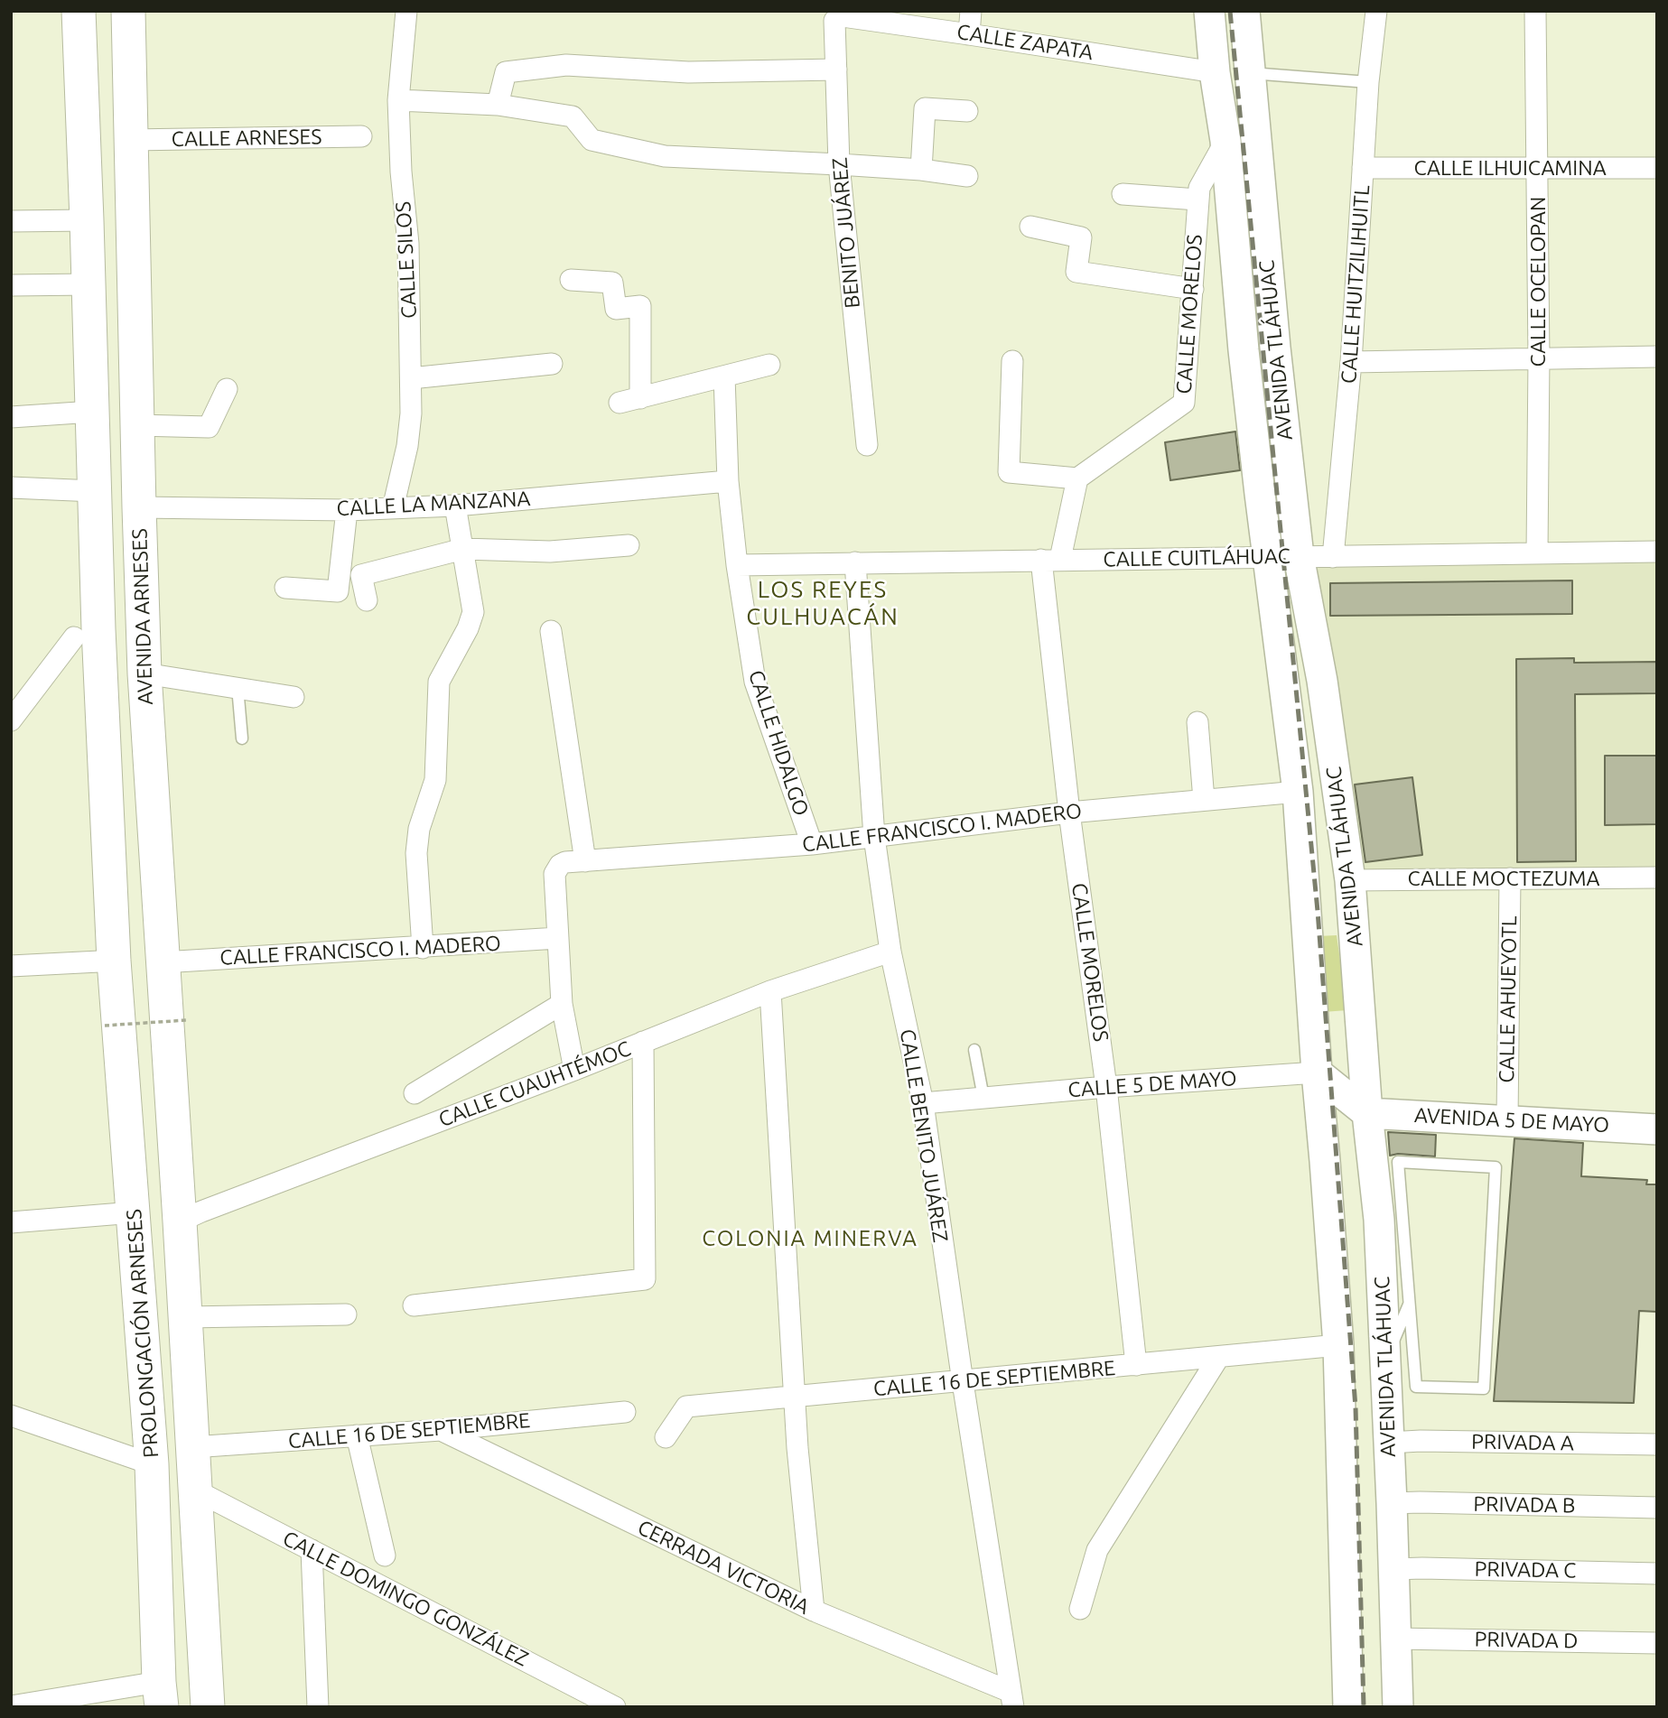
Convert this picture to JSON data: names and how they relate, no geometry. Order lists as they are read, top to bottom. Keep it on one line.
{"streets":{"main road":["AVENIDA TLÁHUAC","AVENIDA ARNESES","AVENIDA 5 DE MAYO","PROLONGACIÓN ARNESES"],"street":["CALLE ZAPATA","CALLE ARNESES","CALLE ILHUICAMINA","BENITO JUÁREZ","CALLE SILOS","CALLE OCELOPAN","CALLE HUITZILIHUITL","CALLE MORELOS","CALLE LA MANZANA","CALLE CUITLÁHUAC","CALLE HIDALGO","CALLE FRANCISCO I. MADERO","CALLE MOCTEZUMA","CALLE AHUEYOTL","CALLE CUAUHTÉMOC","CALLE 5 DE MAYO","CALLE BENITO JUÁREZ","CALLE 16 DE SEPTIEMBRE","PRIVADA A","PRIVADA B","CERRADA VICTORIA","PRIVADA C","CALLE DOMINGO GONZÁLEZ","PRIVADA D"]},"crossings":[["CALLE ZAPATA","BENITO JUÁREZ"],["CALLE ZAPATA","AVENIDA TLÁHUAC"],["CALLE ARNESES","AVENIDA ARNESES"],["CALLE ILHUICAMINA","CALLE OCELOPAN"],["CALLE ILHUICAMINA","CALLE HUITZILIHUITL"],["CALLE SILOS","CALLE LA MANZANA"],["CALLE OCELOPAN","CALLE CUITLÁHUAC"],["CALLE HUITZILIHUITL","CALLE CUITLÁHUAC"],["CALLE MORELOS","AVENIDA TLÁHUAC"],["CALLE MORELOS","CALLE CUITLÁHUAC"],["CALLE MORELOS","CALLE FRANCISCO I. MADERO"],["CALLE MORELOS","CALLE 5 DE MAYO"],["CALLE MORELOS","CALLE 16 DE SEPTIEMBRE"],["AVENIDA TLÁHUAC","CALLE CUITLÁHUAC"],["AVENIDA TLÁHUAC","CALLE FRANCISCO I. MADERO"],["AVENIDA TLÁHUAC","CALLE MOCTEZUMA"],["AVENIDA TLÁHUAC","CALLE 5 DE MAYO"],["AVENIDA TLÁHUAC","AVENIDA 5 DE MAYO"],["AVENIDA TLÁHUAC","CALLE 16 DE SEPTIEMBRE"],["AVENIDA TLÁHUAC","PRIVADA A"],["AVENIDA TLÁHUAC","PRIVADA B"],["AVENIDA TLÁHUAC","PRIVADA C"],["AVENIDA TLÁHUAC","PRIVADA D"],["CALLE LA MANZANA","AVENIDA ARNESES"],["CALLE LA MANZANA","CALLE HIDALGO"],["CALLE CUITLÁHUAC","CALLE HIDALGO"],["CALLE CUITLÁHUAC","CALLE BENITO JUÁREZ"],["AVENIDA ARNESES","CALLE FRANCISCO I. MADERO"],["AVENIDA ARNESES","CALLE CUAUHTÉMOC"],["AVENIDA ARNESES","PROLONGACIÓN ARNESES"],["CALLE HIDALGO","CALLE FRANCISCO I. MADERO"],["CALLE FRANCISCO I. MADERO","CALLE CUAUHTÉMOC"],["CALLE FRANCISCO I. MADERO","CALLE BENITO JUÁREZ"],["CALLE MOCTEZUMA","CALLE AHUEYOTL"],["CALLE AHUEYOTL","AVENIDA 5 DE MAYO"],["CALLE CUAUHTÉMOC","CALLE BENITO JUÁREZ"],["CALLE CUAUHTÉMOC","PROLONGACIÓN ARNESES"],["CALLE 5 DE MAYO","CALLE BENITO JUÁREZ"],["CALLE BENITO JUÁREZ","CALLE 16 DE SEPTIEMBRE"],["CALLE BENITO JUÁREZ","CERRADA VICTORIA"],["PROLONGACIÓN ARNESES","CALLE 16 DE SEPTIEMBRE"],["PROLONGACIÓN ARNESES","CALLE DOMINGO GONZÁLEZ"],["CALLE 16 DE SEPTIEMBRE","CERRADA VICTORIA"]],"districts":["LOS REYES CULHUACÁN","COLONIA MINERVA"]}
